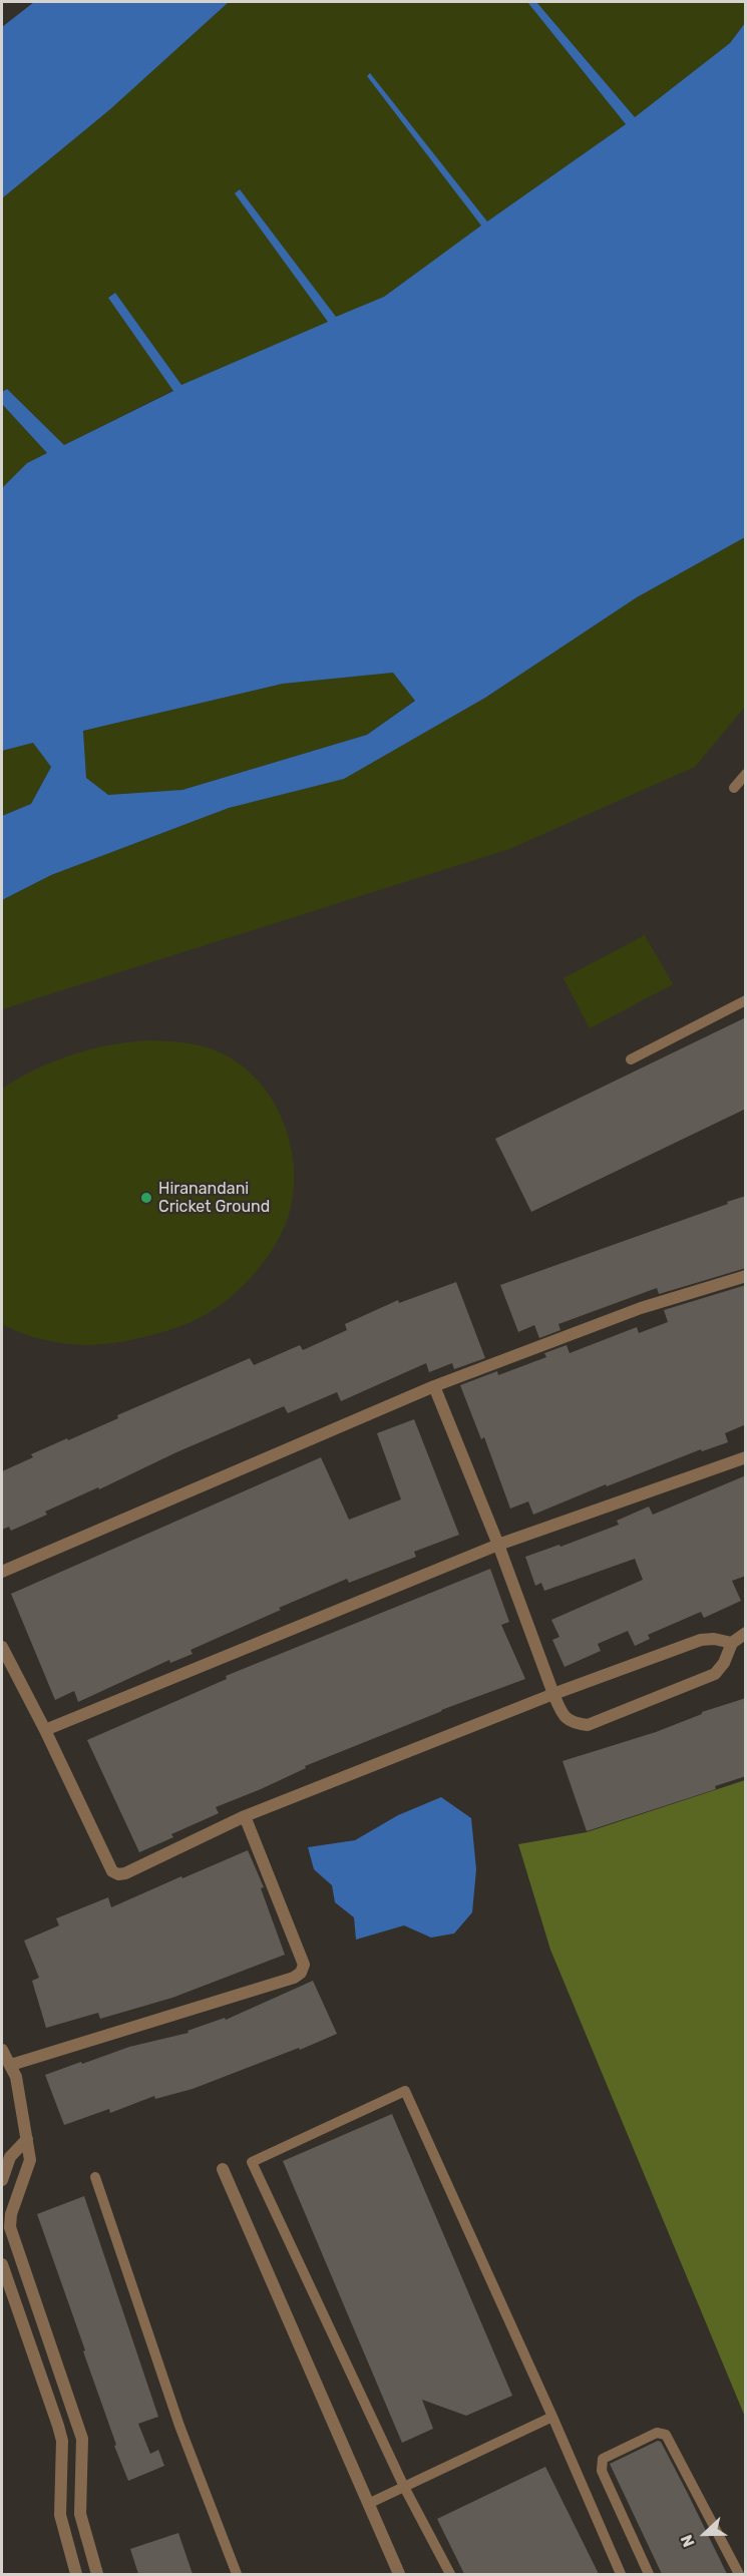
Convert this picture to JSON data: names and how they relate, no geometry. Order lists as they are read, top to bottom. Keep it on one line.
{"places":["Hiranandani Cricket Ground"],"north":"left"}
